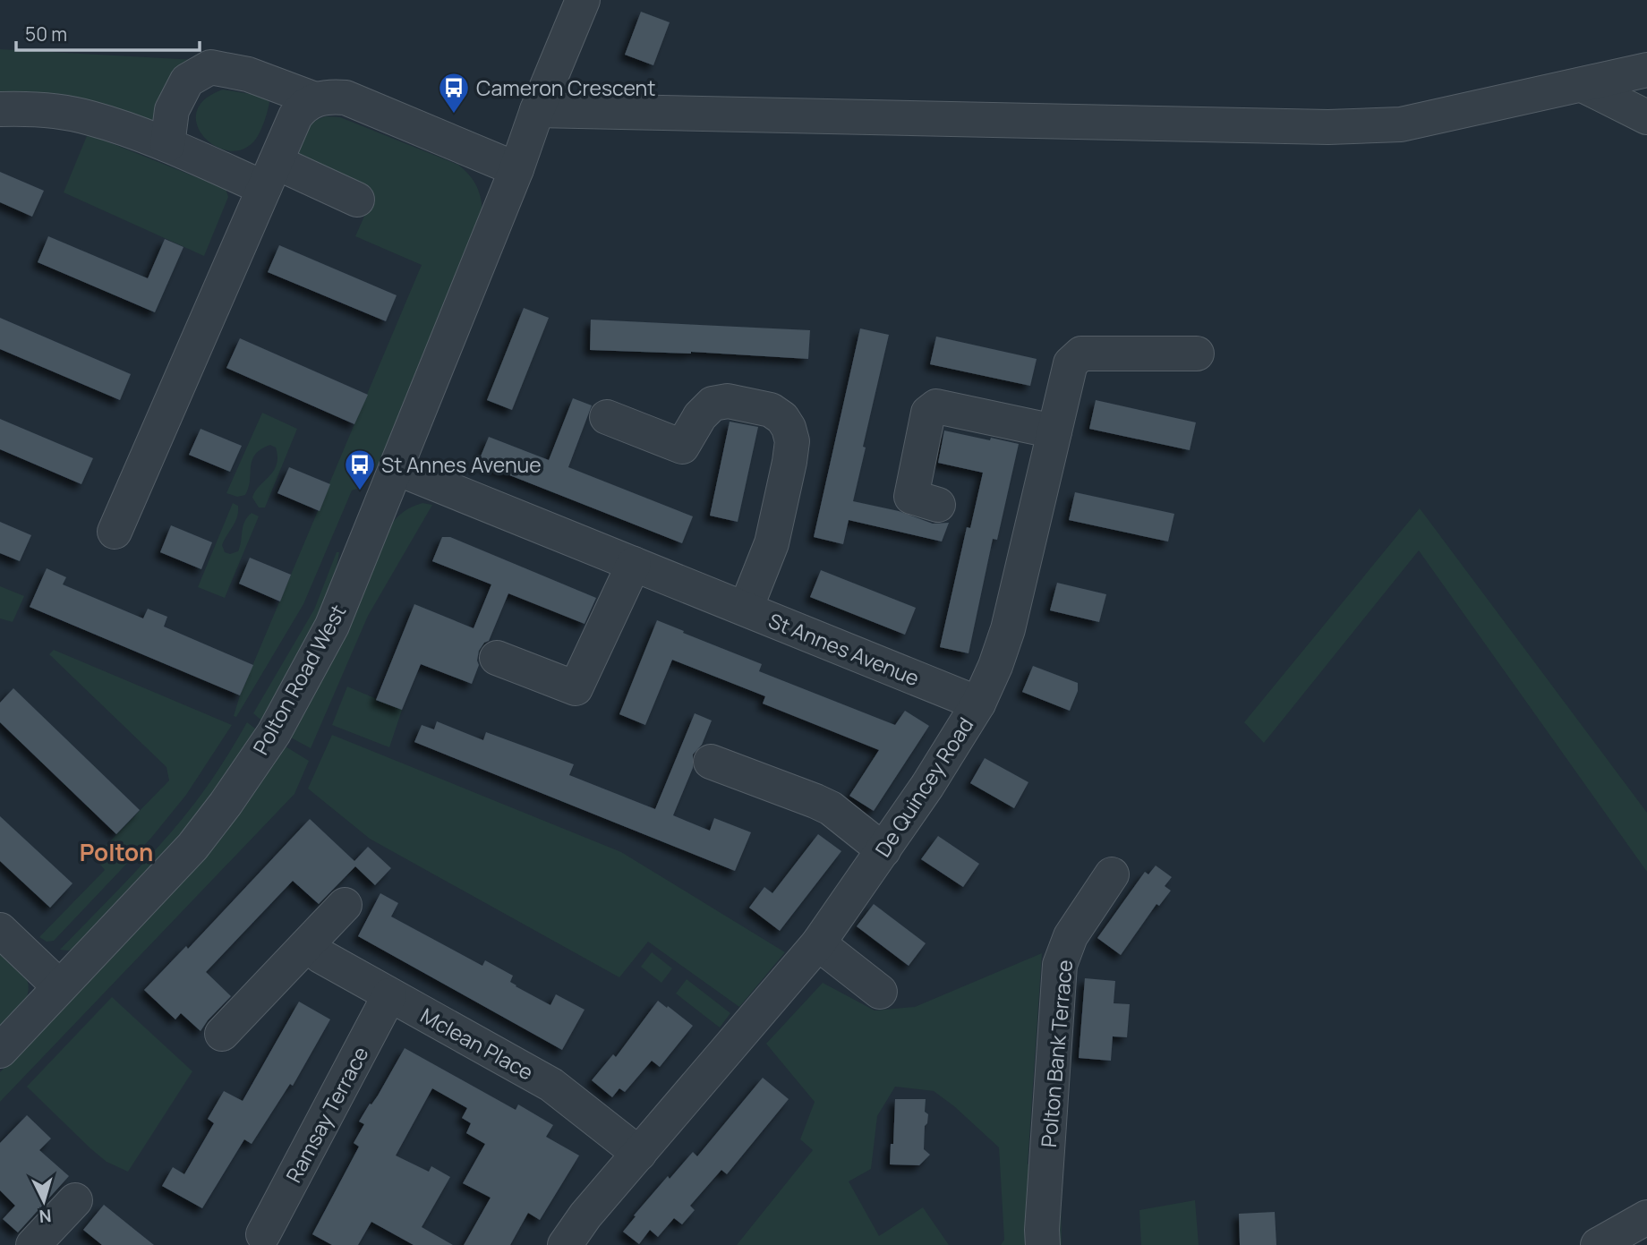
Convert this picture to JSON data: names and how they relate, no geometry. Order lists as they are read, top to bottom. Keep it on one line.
{"streets":{"street":["St Annes Avenue","Polton Road West","De Quincey Road","Mclean Place","Polton Bank Terrace","Ramsay Terrace"]},"crossings":[["St Annes Avenue","Polton Road West"],["St Annes Avenue","De Quincey Road"],["De Quincey Road","Mclean Place"],["Mclean Place","Ramsay Terrace"]],"districts":["Polton"],"places":{"bus stop":["Cameron Crescent","St Annes Avenue"]},"scale_bar":"50 m","north":"bottom"}
